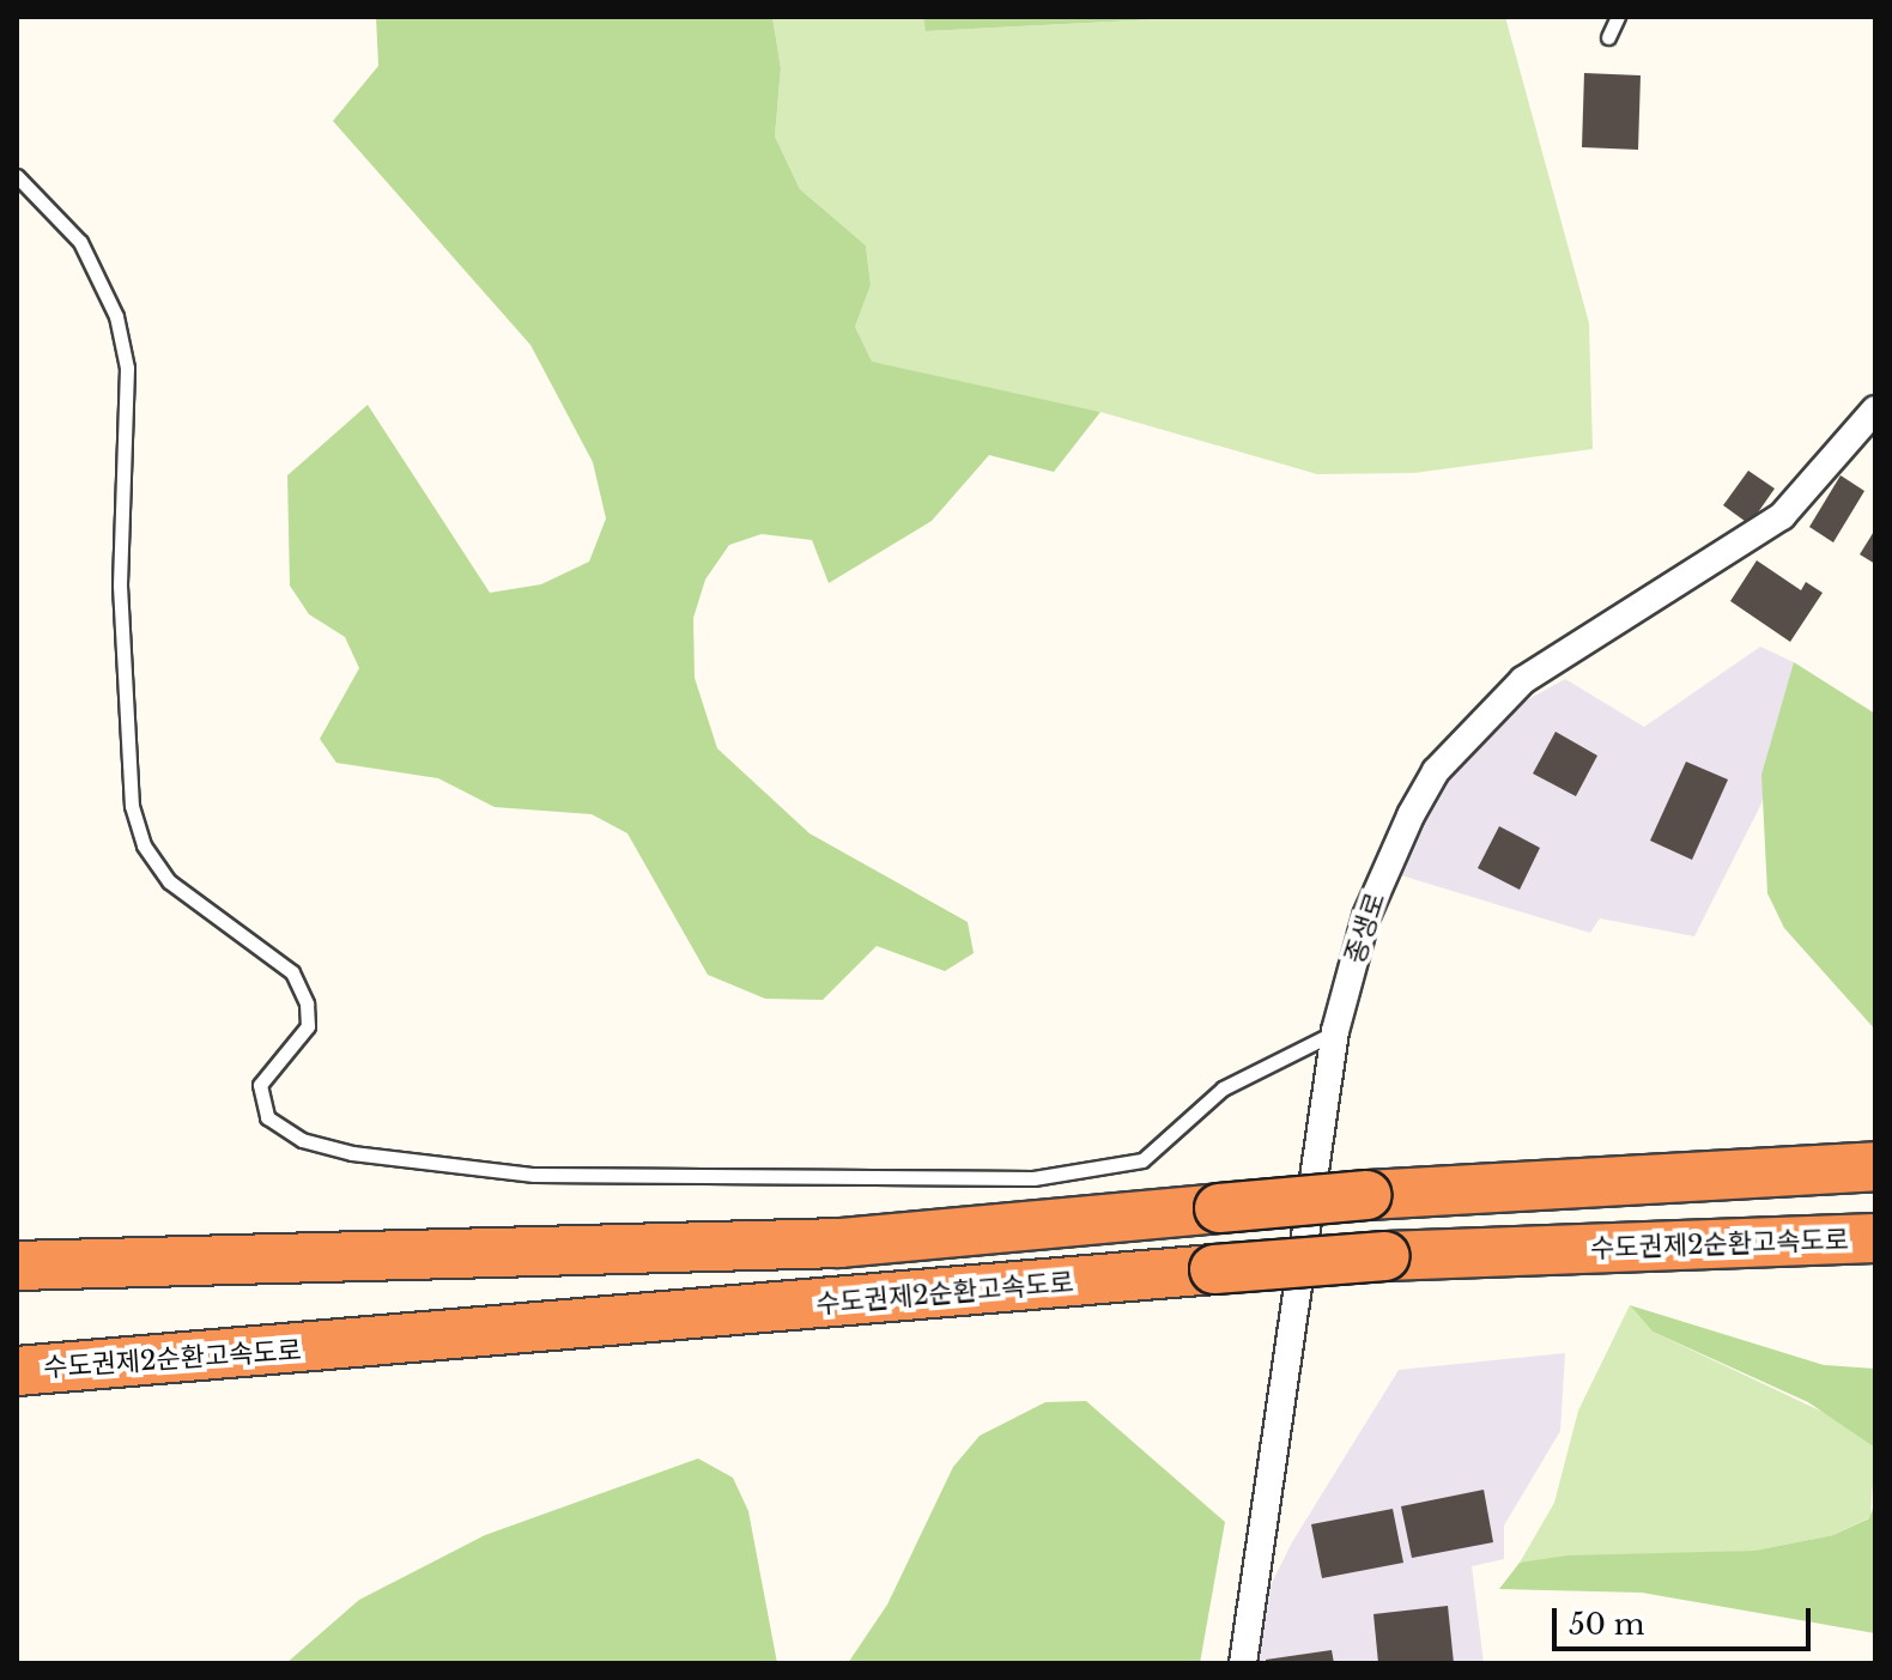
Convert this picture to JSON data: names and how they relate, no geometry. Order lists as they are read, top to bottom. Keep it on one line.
{"streets":{"highway":["수도권제2순환고속도로"],"street":["종생로"]},"scale_bar":"50 m"}
